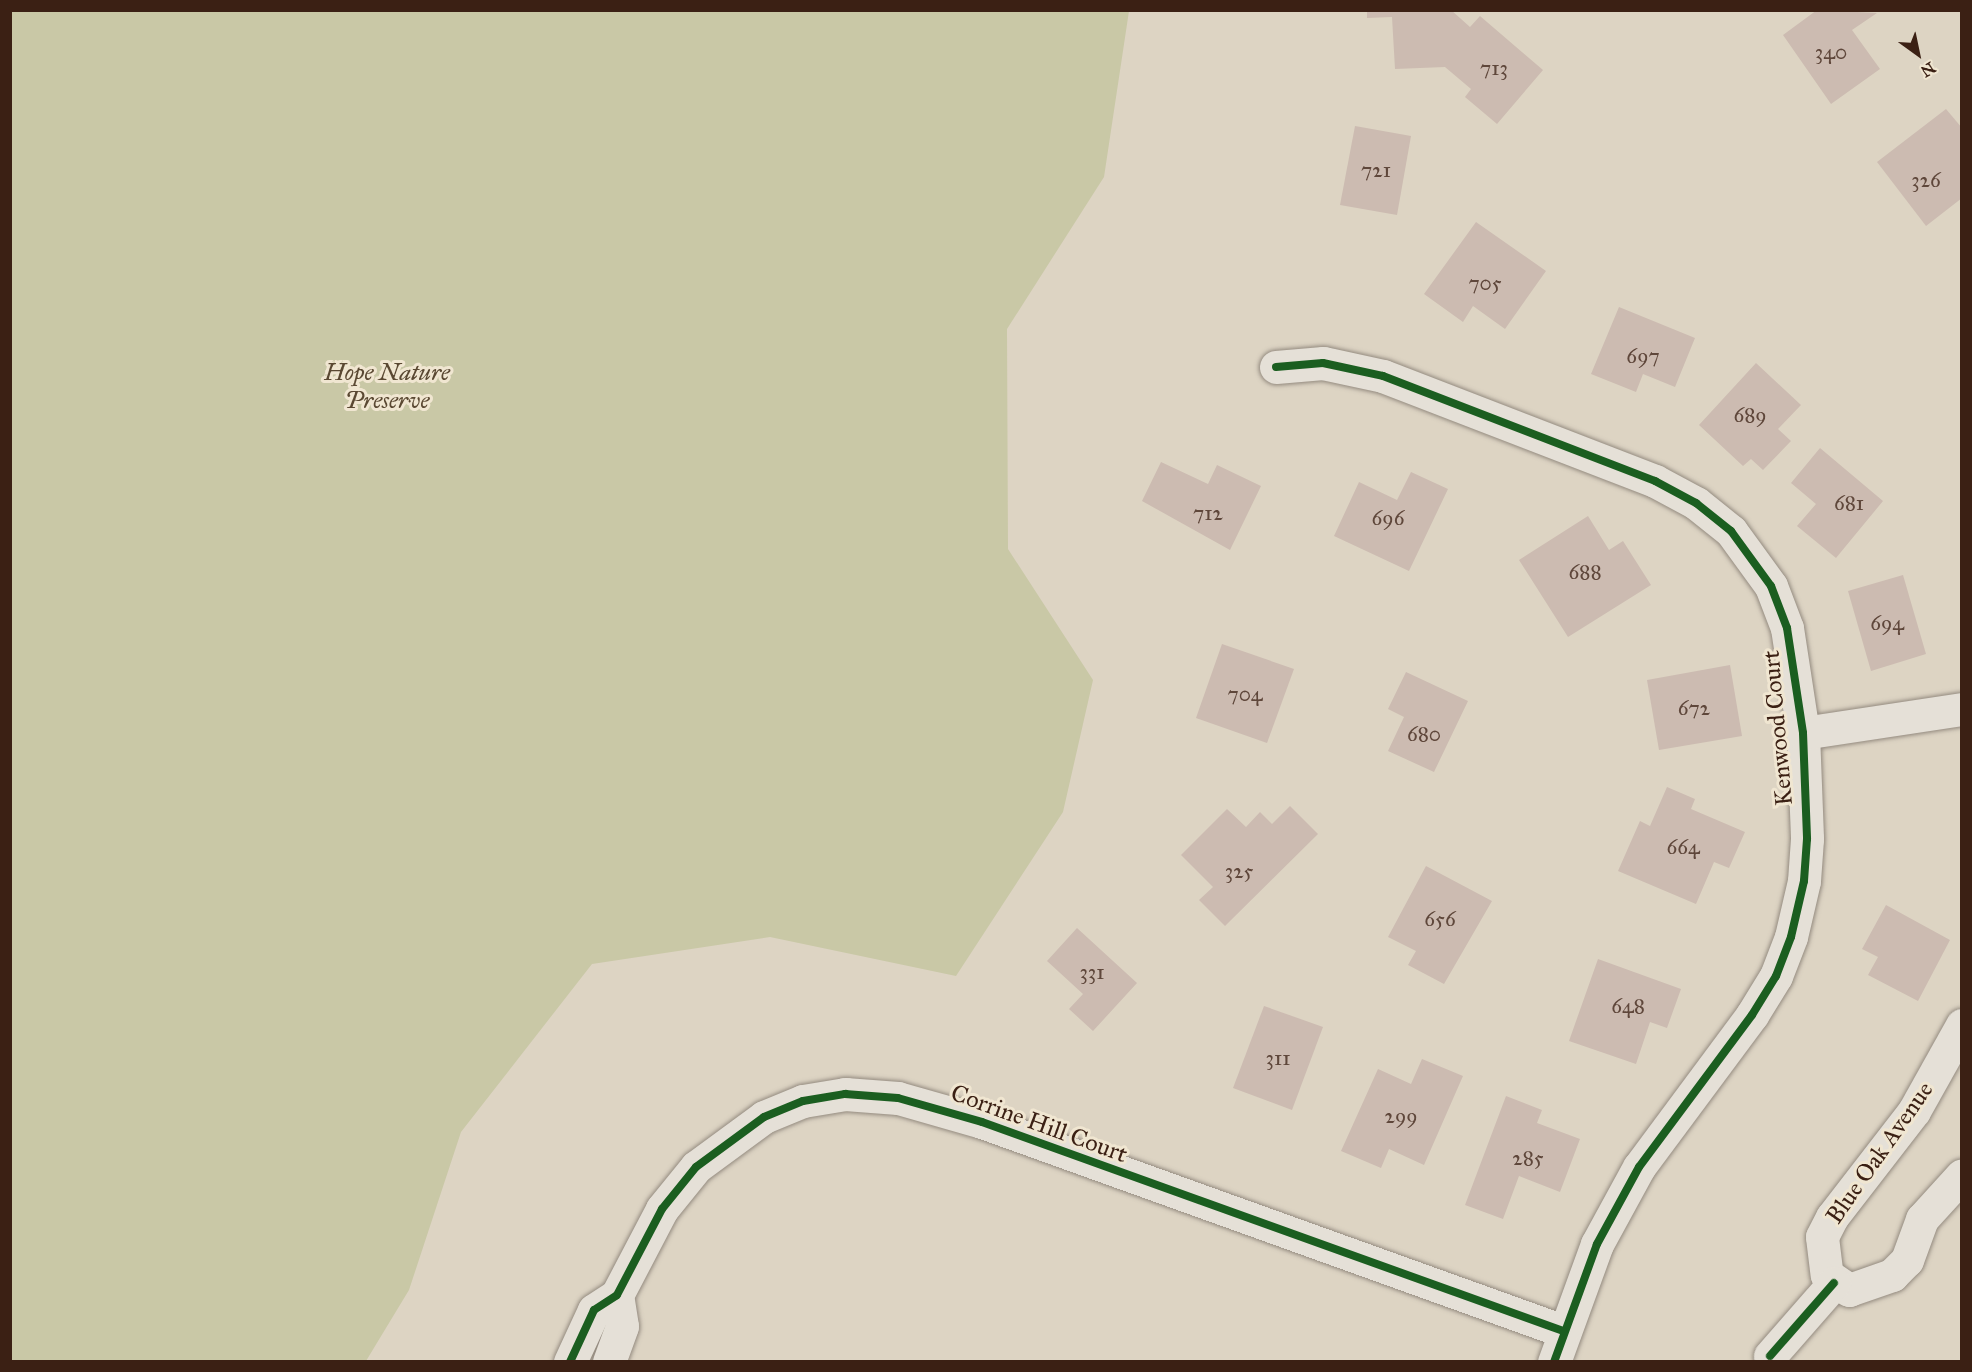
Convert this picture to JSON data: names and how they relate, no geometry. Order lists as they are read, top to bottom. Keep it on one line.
{"streets":{"street":["Kenwood Court","Corrine Hill Court","Blue Oak Avenue"]},"crossings":[["Kenwood Court","Corrine Hill Court"]],"parks":["Hope Nature Preserve"],"house_numbers":["340","713","721","326","705","697","689","681","712","696","688","694","704","672","680","664","325","656","331","648","311","299","285"],"north":"bottom right"}
